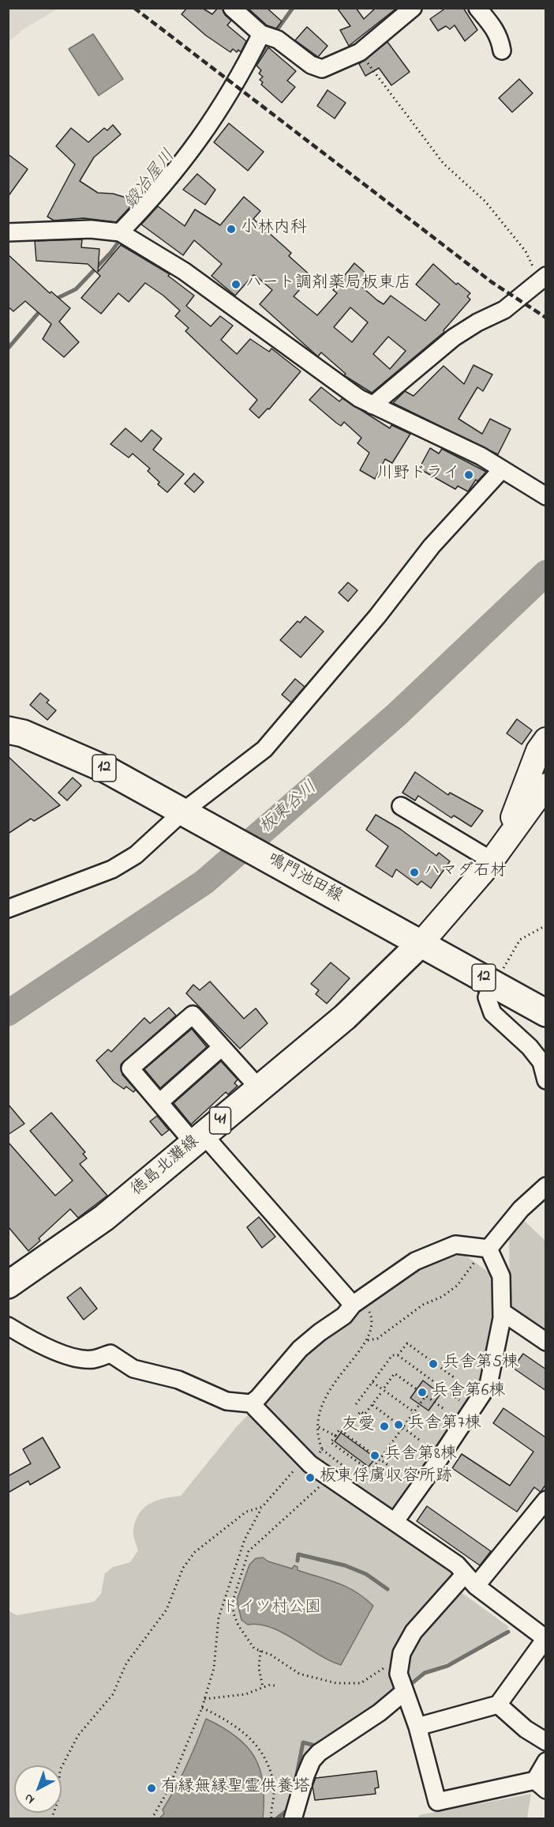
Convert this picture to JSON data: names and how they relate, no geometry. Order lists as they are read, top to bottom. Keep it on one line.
{"streets":{"main road":["12","鳴門池田線","41","徳島北灘線"]},"crossings":[["鳴門池田線","徳島北灘線"]],"water":["鍛冶屋川","板東谷川"],"parks":["ドイツ村公園"],"places":["小林内科","ハート調剤薬局板東店","川野ドライ","ハマダ石材","兵舎第5棟","兵舎第6棟","兵舎第7棟","友愛","兵舎第8棟","板東俘虜収容所跡","有縁無縁聖霊供養塔"],"north":"bottom left"}
